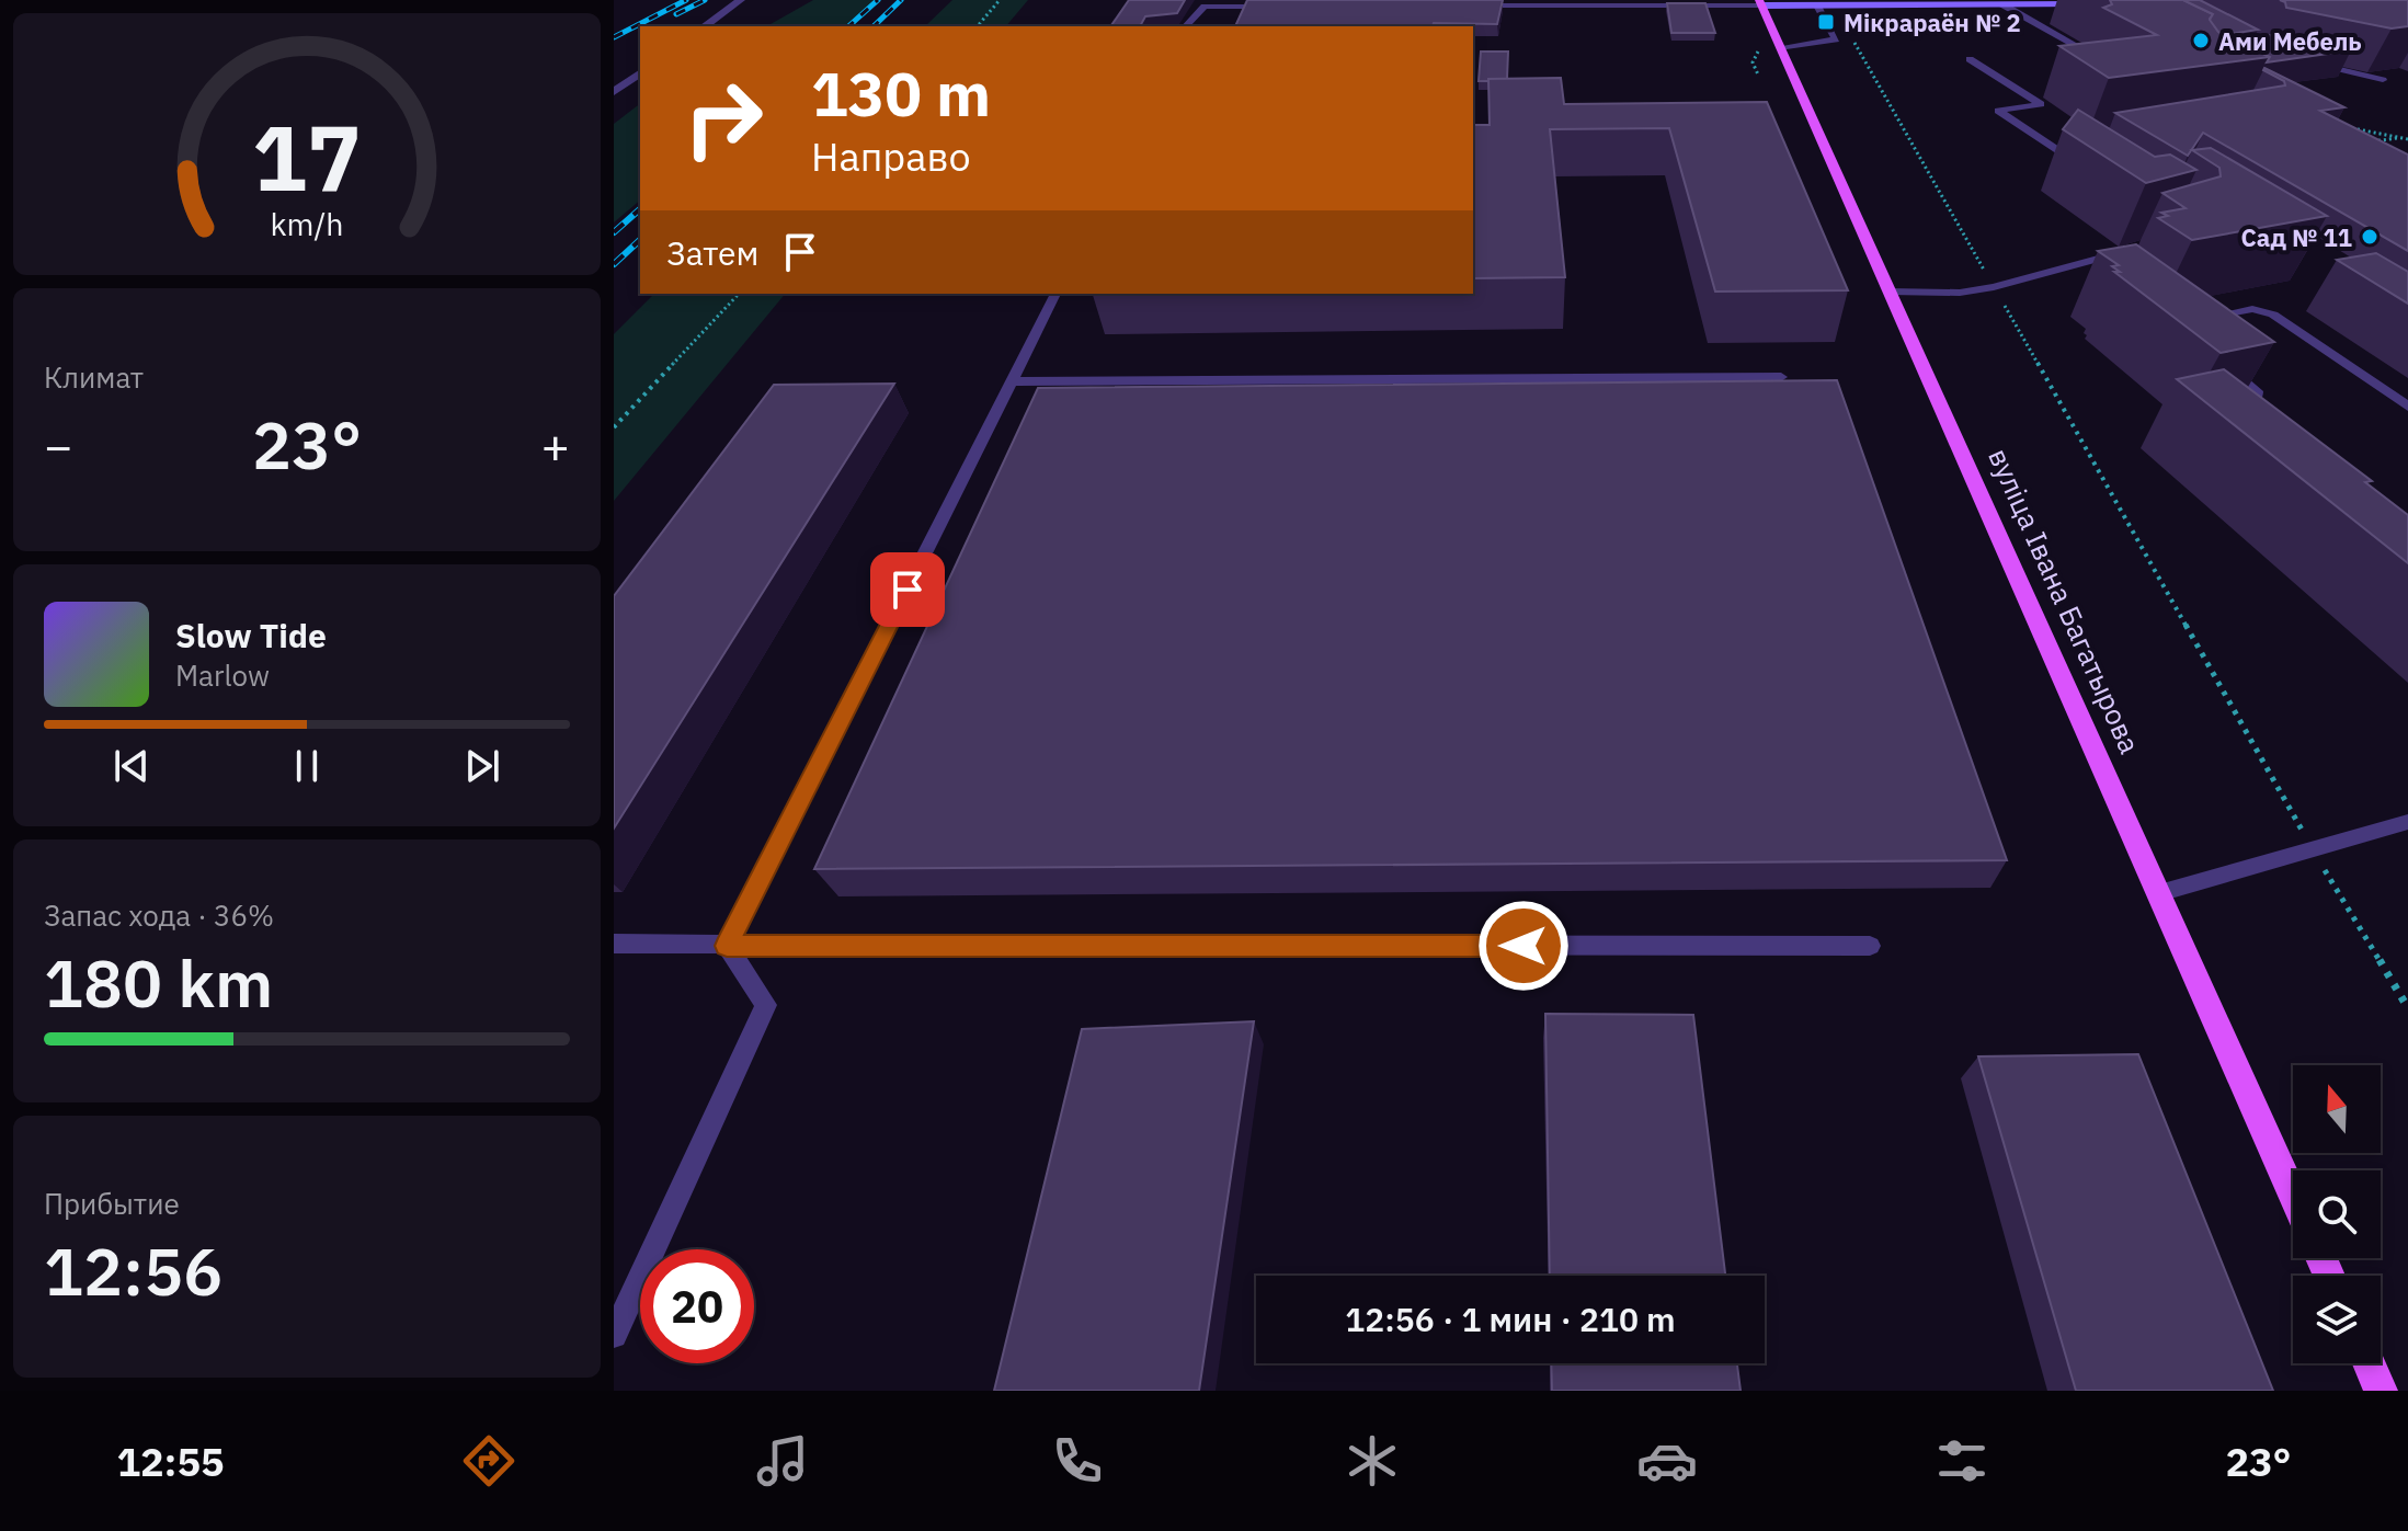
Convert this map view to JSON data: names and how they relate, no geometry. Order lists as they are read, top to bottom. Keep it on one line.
{"streets":{"main road":["вуліца Івана Багатырова"]},"places":{"transit":["Мікрараён № 2"],"other":["Ами Мебель","Сад № 11"]},"north":"top","page":{"turn":["130 m","Направо"],"then":"Затем","tile":["Климат",["Запас хода · 36%","180 km"],["Прибытие","12:56"]],"heat":["−","23°","+"],"song":["Slow Tide","Marlow"],"limit":"20","trip":"12:56 · 1 мин · 210 m","tabs":["12:55","23°"],"gauge":["17","km/h"]}}
